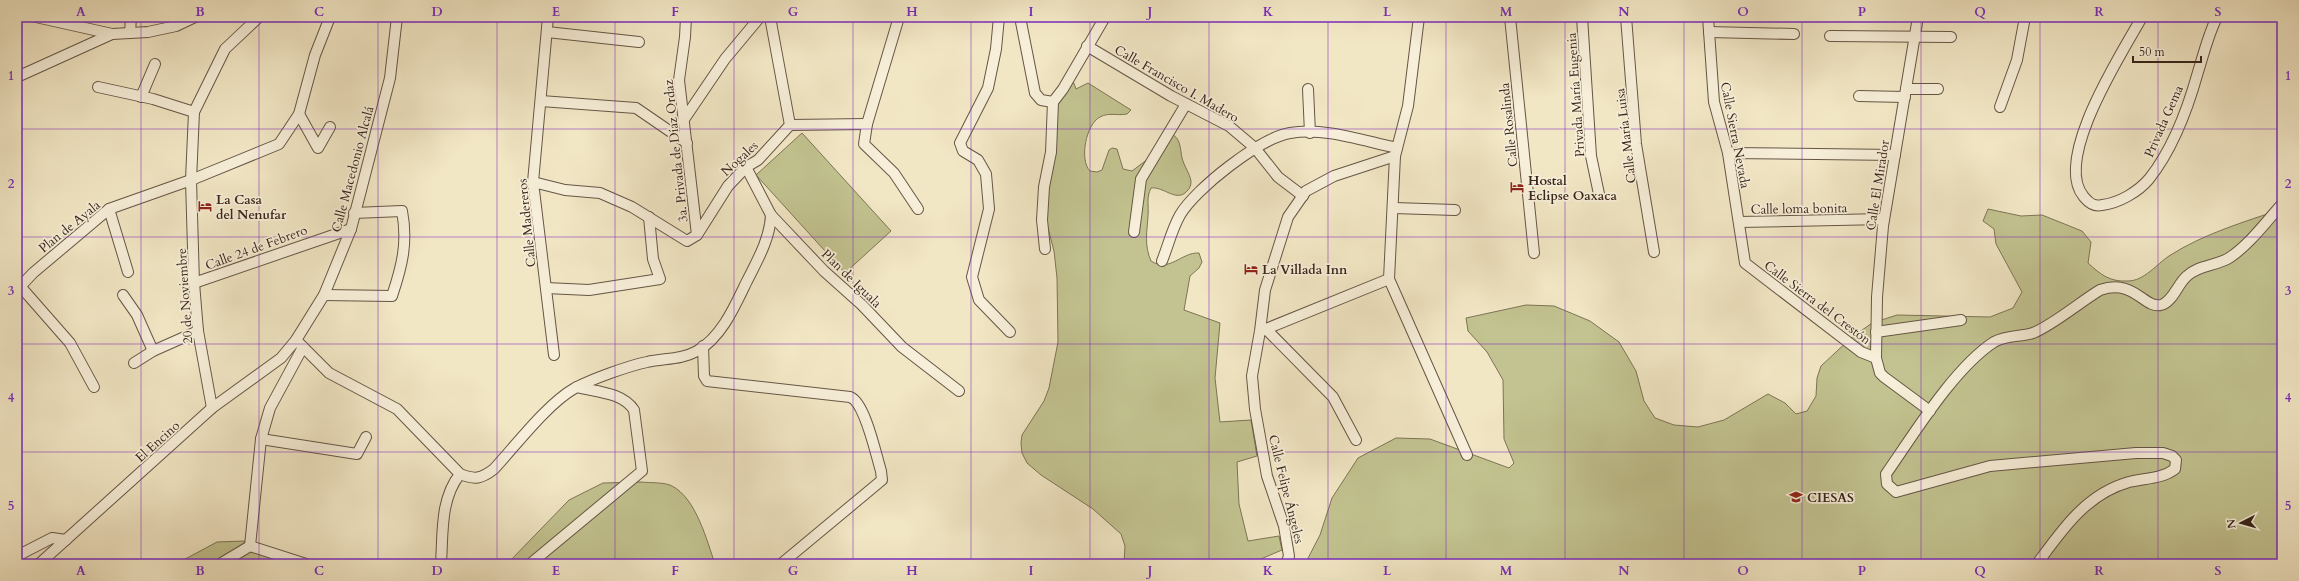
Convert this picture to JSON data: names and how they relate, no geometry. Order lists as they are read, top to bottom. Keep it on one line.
{"streets":{"street":["Calle Francisco I. Madero","Privada María Eugenia","Privada Gema","Calle Rosalinda","Calle Sierra Nevada","Calle María Luisa","3a. Privada de Díaz Ordaz","Nogales","Calle Macedonio Alcalá","Calle El Mirador","Calle loma bonita","Calle Madereros","Plan de Ayala","Calle 24 de Febrero","Plan de Iguala","20 de Noviembre","Calle Sierra del Crestón","El Encino","Calle Felipe Ángeles"]},"crossings":[["Calle Francisco I. Madero","Calle Felipe Ángeles"],["Calle Sierra Nevada","Calle loma bonita"],["Calle Sierra Nevada","Calle Sierra del Crestón"],["3a. Privada de Díaz Ordaz","Nogales"],["Nogales","Plan de Iguala"],["Calle Macedonio Alcalá","Calle 24 de Febrero"],["Calle Macedonio Alcalá","El Encino"],["Calle El Mirador","Calle loma bonita"],["Calle El Mirador","Calle Sierra del Crestón"],["Plan de Ayala","20 de Noviembre"],["Calle 24 de Febrero","20 de Noviembre"],["20 de Noviembre","El Encino"]],"places":{"hotel":["Hostal Eclipse Oaxaca","La Casa del Nenufar","La Villada Inn"],"school or university":["CIESAS"]},"scale_bar":"50 m","north":"left","grid":{"columns":["A","B","C","D","E","F","G","H","I","J","K","L","M","N","O","P","Q","R","S"],"rows":["1","2","3","4","5"]}}
